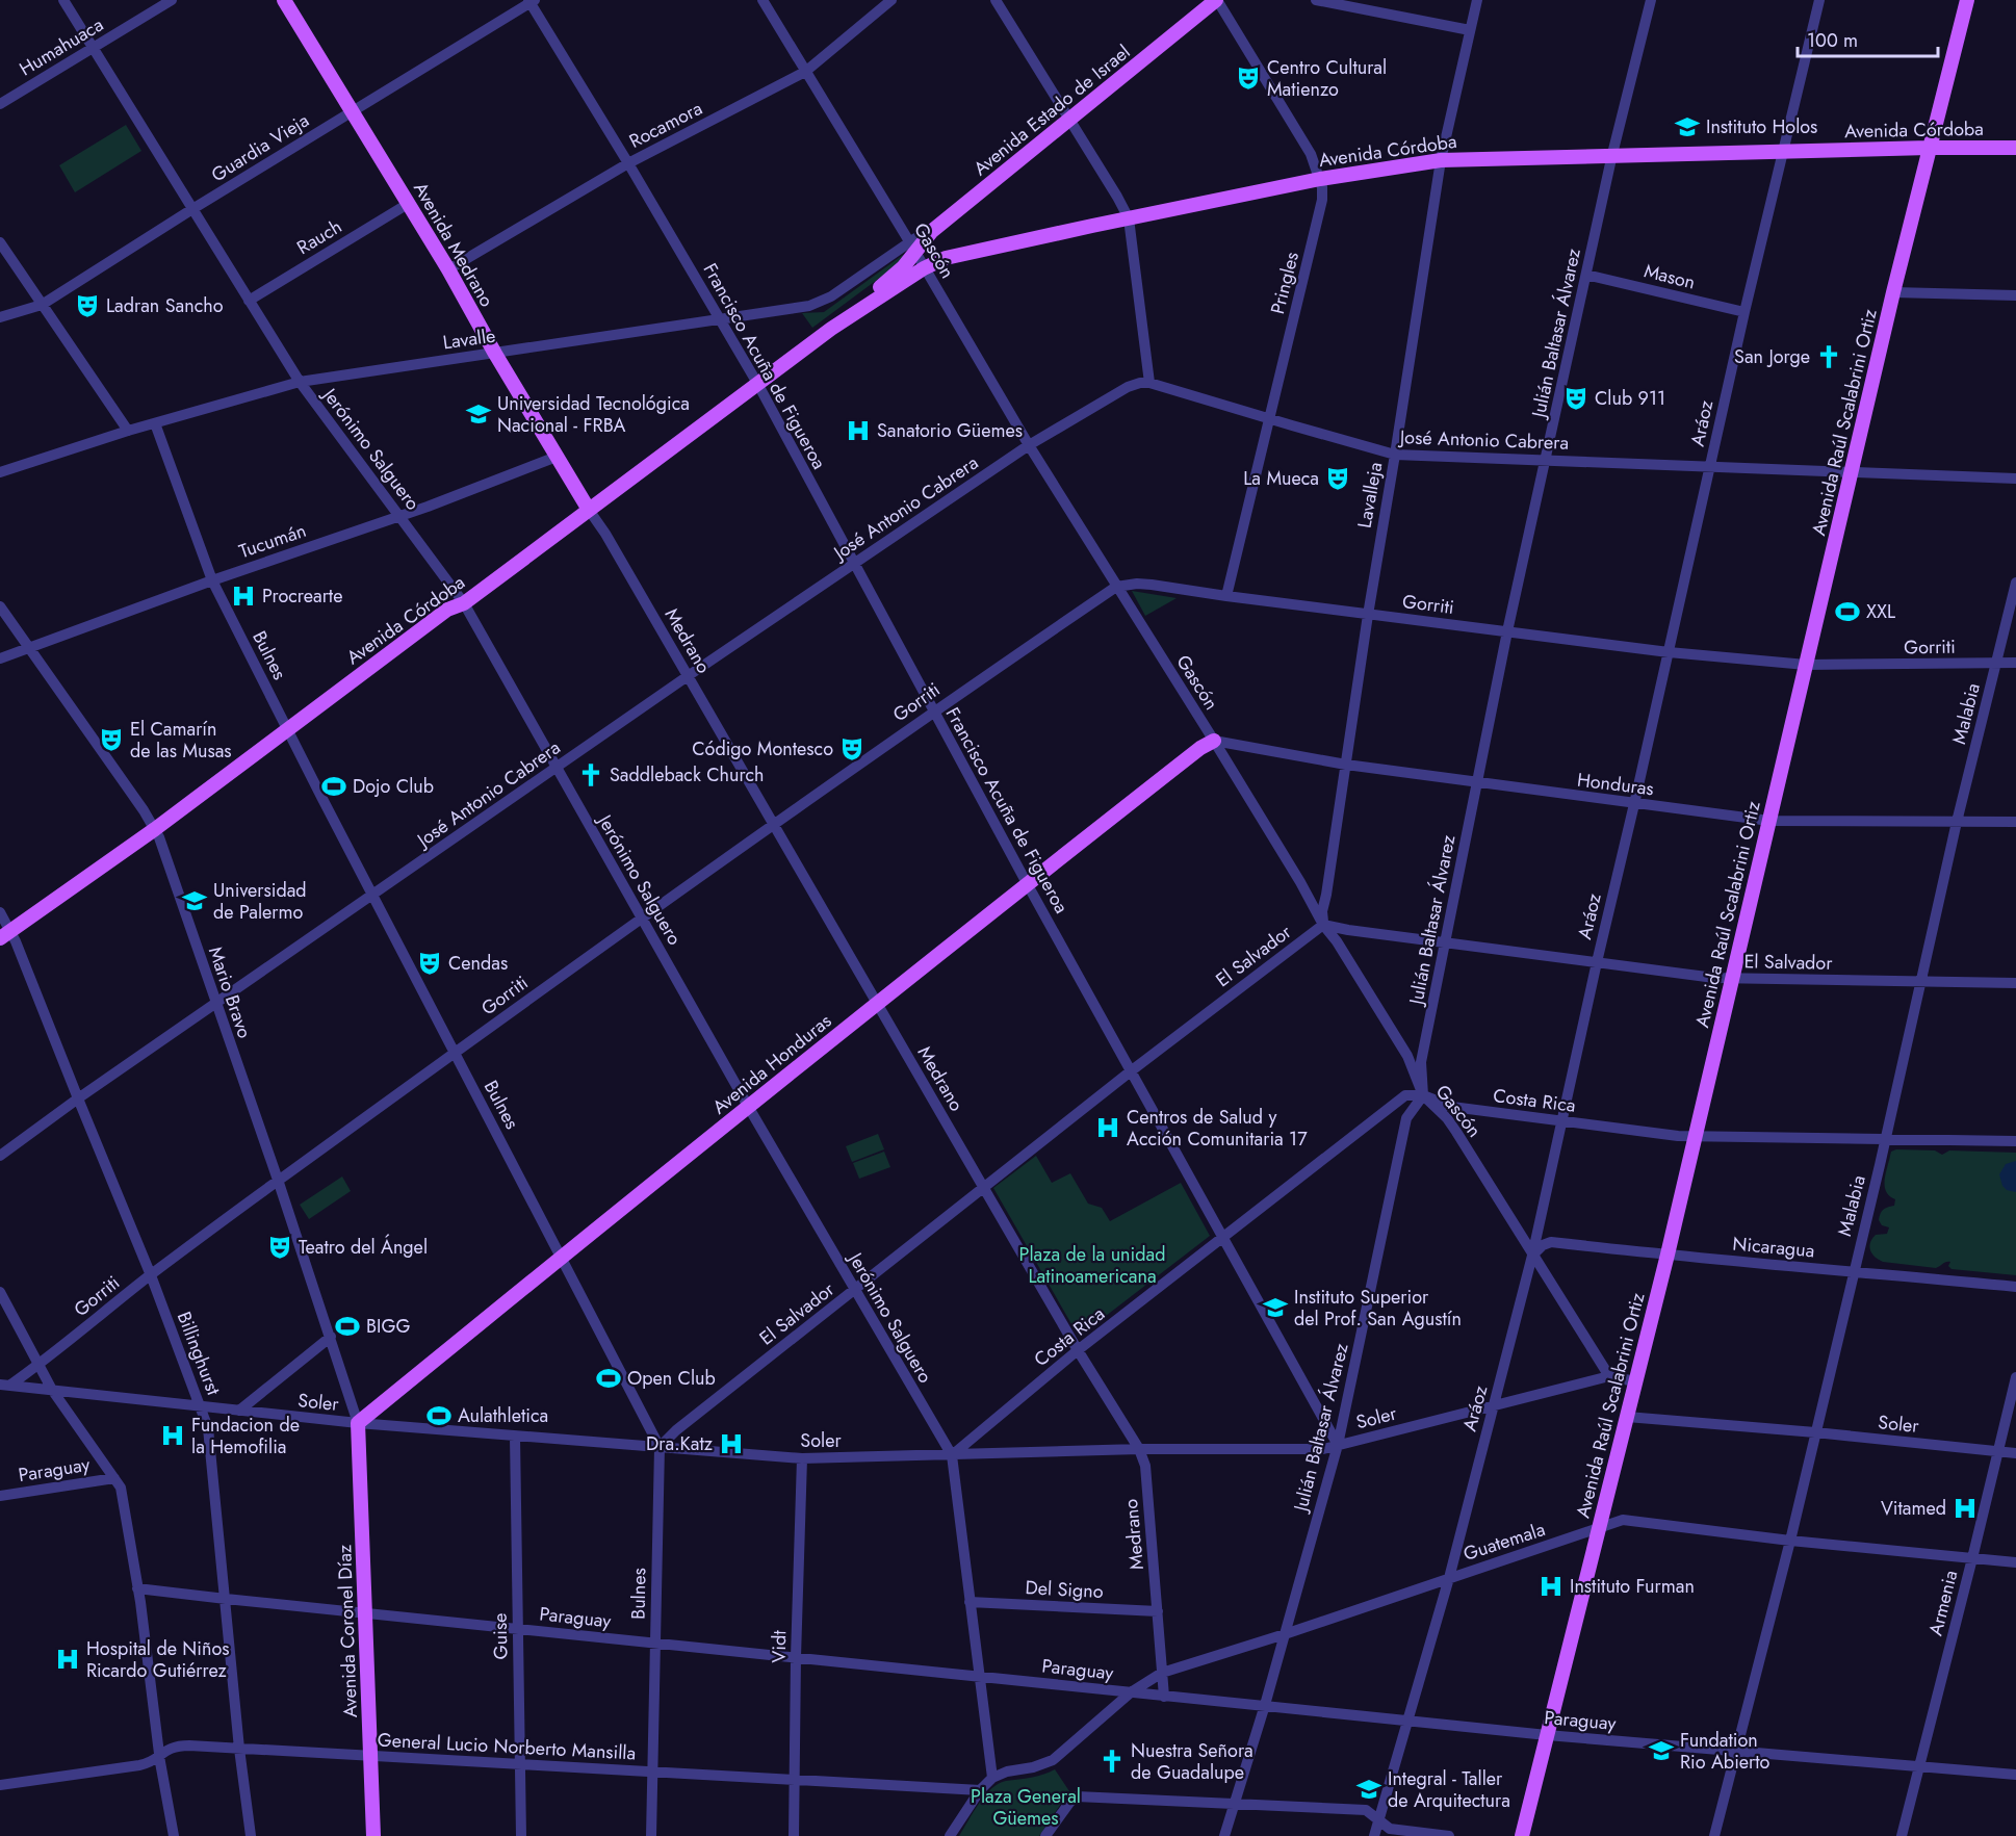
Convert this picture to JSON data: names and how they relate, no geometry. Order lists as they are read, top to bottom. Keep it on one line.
{"streets":{"main road":["Avenida Estado de Israel","Avenida Córdoba","Avenida Medrano","Avenida Raúl Scalabrini Ortiz","Avenida Honduras","Avenida Coronel Díaz"],"street":["Humahuaca","Rocamora","Guardia Vieja","Rauch","Gascón","Mason","Pringles","Julián Baltasar Álvarez","Lavalle","Francisco Acuña de Figueroa","Aráoz","José Antonio Cabrera","Jerónimo Salguero","Lavalleja","Tucumán","Gorriti","Medrano","Bulnes","Malabia","Honduras","El Salvador","Mario Bravo","Costa Rica","Nicaragua","Billinghurst","Soler","Paraguay","Guatemala","Del Signo","Armenia","Guise","Vidt","General Lucio Norberto Mansilla"]},"crossings":[["Humahuaca","Jerónimo Salguero"],["Avenida Estado de Israel","Avenida Córdoba"],["Avenida Estado de Israel","Gascón"],["Avenida Estado de Israel","Pringles"],["Avenida Estado de Israel","Lavalle"],["Rocamora","Avenida Medrano"],["Rocamora","Gascón"],["Rocamora","Francisco Acuña de Figueroa"],["Avenida Córdoba","Avenida Medrano"],["Avenida Córdoba","Gascón"],["Avenida Córdoba","Pringles"],["Avenida Córdoba","Julián Baltasar Álvarez"],["Avenida Córdoba","Lavalle"],["Avenida Córdoba","Francisco Acuña de Figueroa"],["Avenida Córdoba","Avenida Raúl Scalabrini Ortiz"],["Avenida Córdoba","Aráoz"],["Avenida Córdoba","Jerónimo Salguero"],["Avenida Córdoba","Lavalleja"],["Avenida Córdoba","Medrano"],["Avenida Córdoba","Bulnes"],["Avenida Córdoba","Mario Bravo"],["Avenida Córdoba","Billinghurst"],["Guardia Vieja","Avenida Medrano"],["Guardia Vieja","Francisco Acuña de Figueroa"],["Guardia Vieja","Jerónimo Salguero"],["Rauch","Avenida Medrano"],["Rauch","Jerónimo Salguero"],["Avenida Medrano","Lavalle"],["Avenida Medrano","Tucumán"],["Avenida Medrano","Medrano"],["Gascón","Julián Baltasar Álvarez"],["Gascón","Lavalle"],["Gascón","Aráoz"],["Gascón","José Antonio Cabrera"],["Gascón","Lavalleja"],["Gascón","Gorriti"],["Gascón","Honduras"],["Gascón","El Salvador"],["Gascón","Avenida Honduras"],["Gascón","Costa Rica"],["Gascón","Nicaragua"],["Gascón","Soler"],["Mason","Julián Baltasar Álvarez"],["Mason","Aráoz"],["Pringles","José Antonio Cabrera"],["Pringles","Gorriti"],["Julián Baltasar Álvarez","Francisco Acuña de Figueroa"],["Julián Baltasar Álvarez","José Antonio Cabrera"],["Julián Baltasar Álvarez","Gorriti"],["Julián Baltasar Álvarez","Honduras"],["Julián Baltasar Álvarez","El Salvador"],["Julián Baltasar Álvarez","Costa Rica"],["Julián Baltasar Álvarez","Soler"],["Julián Baltasar Álvarez","Paraguay"],["Julián Baltasar Álvarez","Guatemala"],["Lavalle","Francisco Acuña de Figueroa"],["Lavalle","Jerónimo Salguero"],["Lavalle","Bulnes"],["Francisco Acuña de Figueroa","José Antonio Cabrera"],["Francisco Acuña de Figueroa","Gorriti"],["Francisco Acuña de Figueroa","El Salvador"],["Francisco Acuña de Figueroa","Avenida Honduras"],["Francisco Acuña de Figueroa","Costa Rica"],["Francisco Acuña de Figueroa","Soler"],["Avenida Raúl Scalabrini Ortiz","José Antonio Cabrera"],["Avenida Raúl Scalabrini Ortiz","Gorriti"],["Avenida Raúl Scalabrini Ortiz","Honduras"],["Avenida Raúl Scalabrini Ortiz","El Salvador"],["Avenida Raúl Scalabrini Ortiz","Costa Rica"],["Avenida Raúl Scalabrini Ortiz","Nicaragua"],["Avenida Raúl Scalabrini Ortiz","Soler"],["Avenida Raúl Scalabrini Ortiz","Paraguay"],["Avenida Raúl Scalabrini Ortiz","Guatemala"],["Aráoz","José Antonio Cabrera"],["Aráoz","Gorriti"],["Aráoz","Honduras"],["Aráoz","El Salvador"],["Aráoz","Costa Rica"],["Aráoz","Nicaragua"],["Aráoz","Soler"],["Aráoz","Paraguay"],["Aráoz","Guatemala"],["José Antonio Cabrera","Jerónimo Salguero"],["José Antonio Cabrera","Lavalleja"],["José Antonio Cabrera","Medrano"],["José Antonio Cabrera","Bulnes"],["José Antonio Cabrera","Mario Bravo"],["José Antonio Cabrera","Billinghurst"],["Jerónimo Salguero","Tucumán"],["Jerónimo Salguero","Gorriti"],["Jerónimo Salguero","El Salvador"],["Jerónimo Salguero","Avenida Honduras"],["Jerónimo Salguero","Costa Rica"],["Jerónimo Salguero","Soler"],["Jerónimo Salguero","Paraguay"],["Jerónimo Salguero","Del Signo"],["Lavalleja","Gorriti"],["Lavalleja","Honduras"],["Lavalleja","El Salvador"],["Tucumán","Bulnes"],["Tucumán","Mario Bravo"],["Gorriti","Medrano"],["Gorriti","Bulnes"],["Gorriti","Malabia"],["Gorriti","Mario Bravo"],["Gorriti","Billinghurst"],["Gorriti","Soler"],["Medrano","El Salvador"],["Medrano","Avenida Honduras"],["Medrano","Costa Rica"],["Medrano","Soler"],["Medrano","Paraguay"],["Medrano","Guatemala"],["Medrano","Del Signo"],["Bulnes","El Salvador"],["Bulnes","Avenida Honduras"],["Bulnes","Soler"],["Bulnes","Paraguay"],["Bulnes","General Lucio Norberto Mansilla"],["Malabia","Honduras"],["Malabia","El Salvador"],["Malabia","Costa Rica"],["Malabia","Nicaragua"],["Malabia","Soler"],["Malabia","Paraguay"],["Malabia","Guatemala"],["Honduras","Avenida Honduras"],["El Salvador","Soler"],["Mario Bravo","Avenida Honduras"],["Mario Bravo","Soler"],["Mario Bravo","Avenida Coronel Díaz"],["Avenida Honduras","Soler"],["Avenida Honduras","Avenida Coronel Díaz"],["Costa Rica","Soler"],["Billinghurst","Soler"],["Billinghurst","Paraguay"],["Billinghurst","General Lucio Norberto Mansilla"],["Soler","Armenia"],["Soler","Avenida Coronel Díaz"],["Soler","Guise"],["Soler","Vidt"],["Paraguay","Guatemala"],["Paraguay","Armenia"],["Paraguay","Avenida Coronel Díaz"],["Paraguay","Guise"],["Paraguay","Vidt"],["Guatemala","Armenia"],["Avenida Coronel Díaz","General Lucio Norberto Mansilla"],["Guise","General Lucio Norberto Mansilla"],["Vidt","General Lucio Norberto Mansilla"]],"parks":["Plaza de la unidad Latinoamericana","Plaza General Güemes"],"places":{"theatre":["Centro Cultural Matienzo","Ladran Sancho","Club 911","La Mueca","El Camarín de las Musas","Código Montesco","Cendas","Teatro del Ángel"],"school or university":["Instituto Holos","Universidad Tecnológica Nacional - FRBA","Universidad de Palermo","Instituto Superior del Prof. San Agustín","Fundation Rio Abierto","Integral - Taller de Arquitectura"],"church":["San Jorge","Saddleback Church","Nuestra Señora de Guadalupe"],"hospital":["Sanatorio Güemes","Procrearte","Centros de Salud y Acción Comunitaria 17","Fundacion de la Hemofilia","Dra.Katz","Vitamed","Instituto Furman","Hospital de Niños Ricardo Gutiérrez"],"sports":["XXL","Dojo Club","BIGG","Open Club","Aulathletica"]},"scale_bar":"100 m"}
